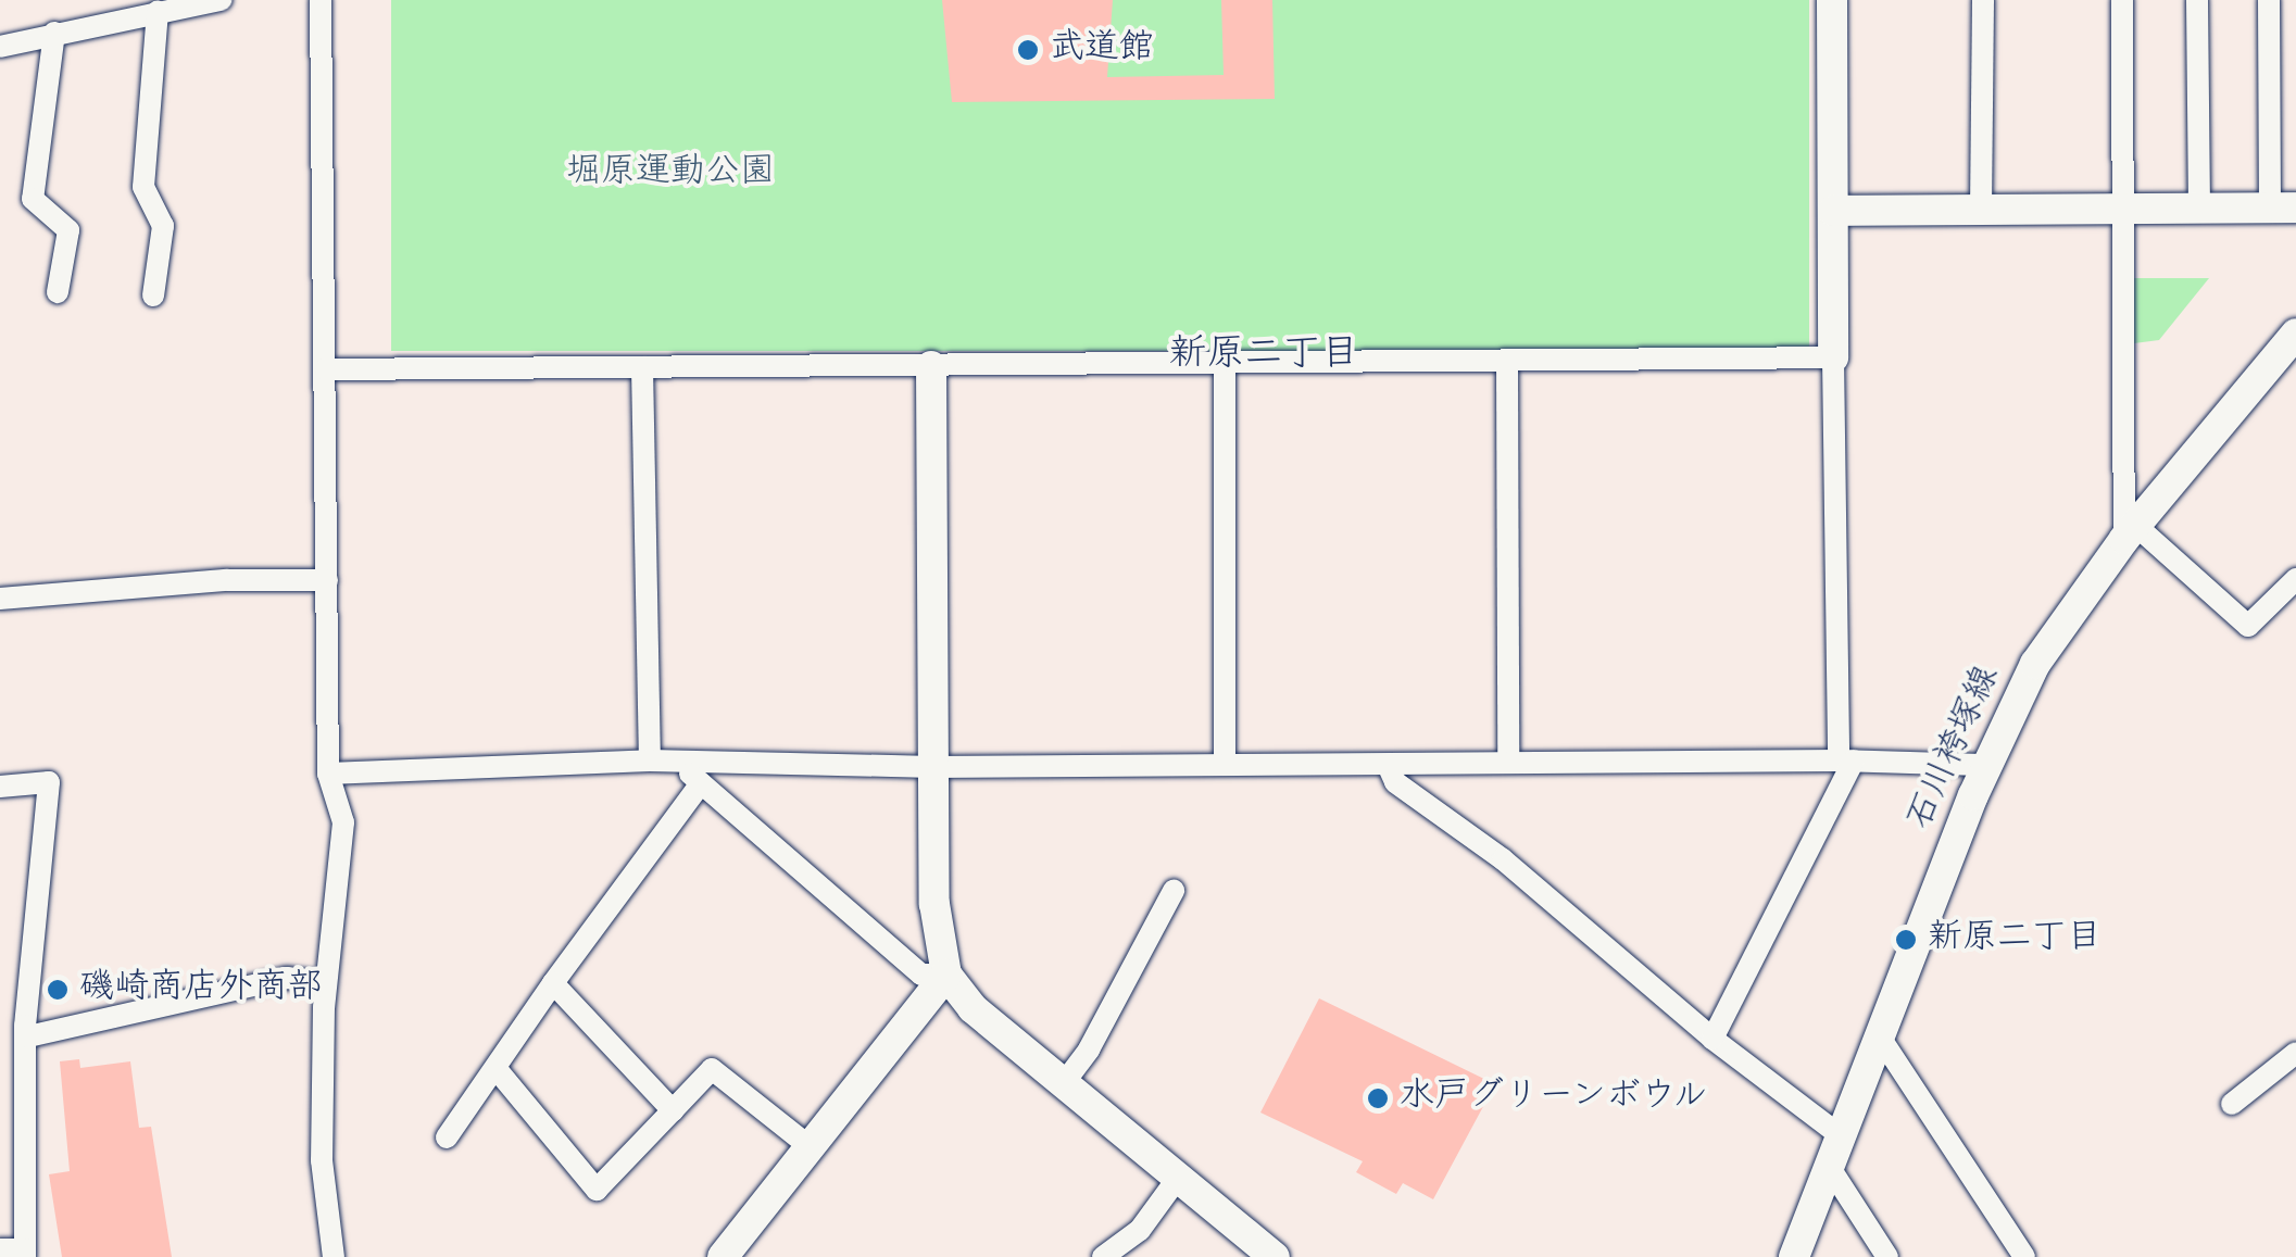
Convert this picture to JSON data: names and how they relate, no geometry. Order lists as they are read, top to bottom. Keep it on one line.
{"streets":{"street":["石川袴塚線"]},"districts":["新原二丁目"],"parks":["堀原運動公園"],"places":["武道館","新原二丁目","磯崎商店外商部","水戸グリーンボウル"]}
